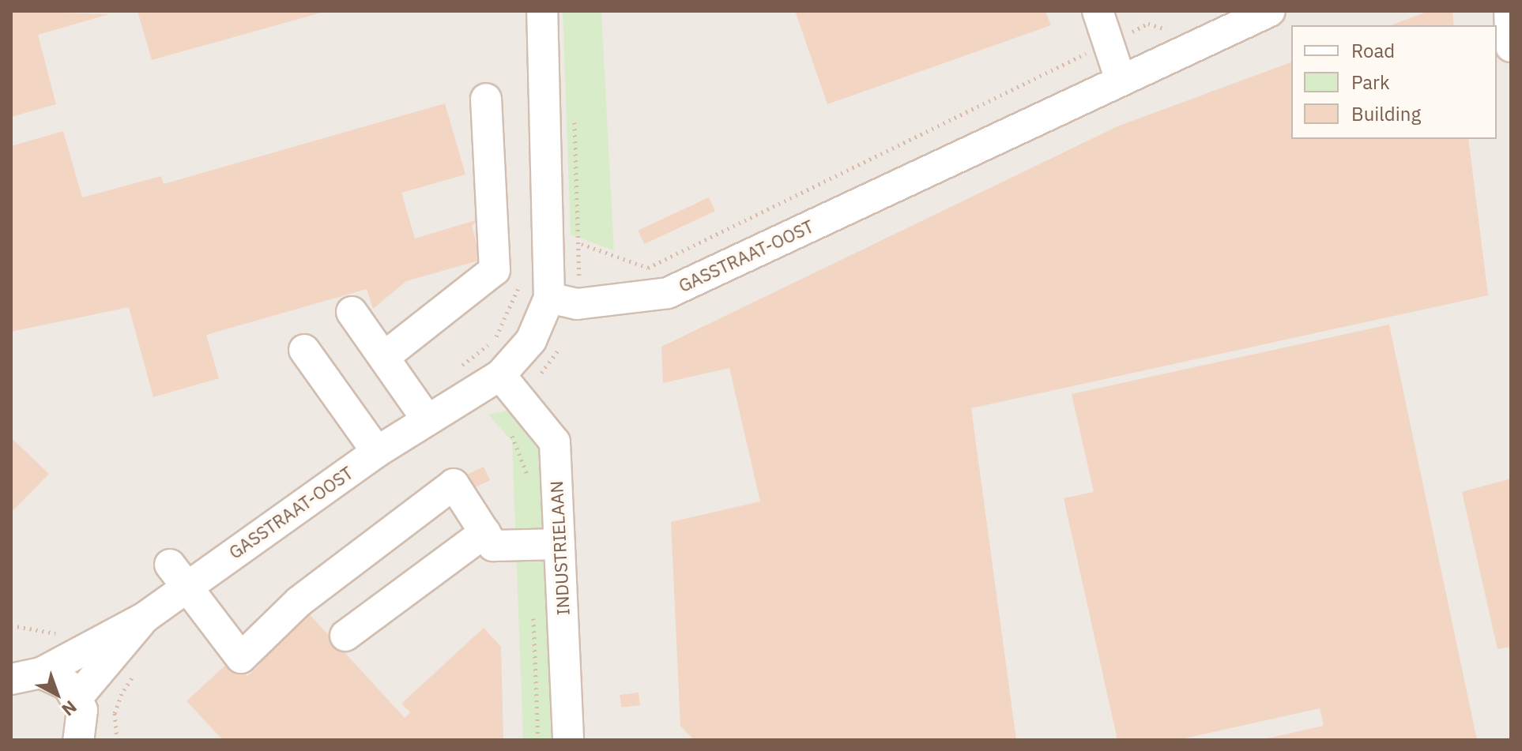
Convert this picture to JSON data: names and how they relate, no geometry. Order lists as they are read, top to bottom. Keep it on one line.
{"streets":{"street":["GASSTRAAT-OOST","INDUSTRIELAAN"]},"crossings":[["GASSTRAAT-OOST","INDUSTRIELAAN"]],"legend":["Road","Park","Building"],"north":"bottom right"}
